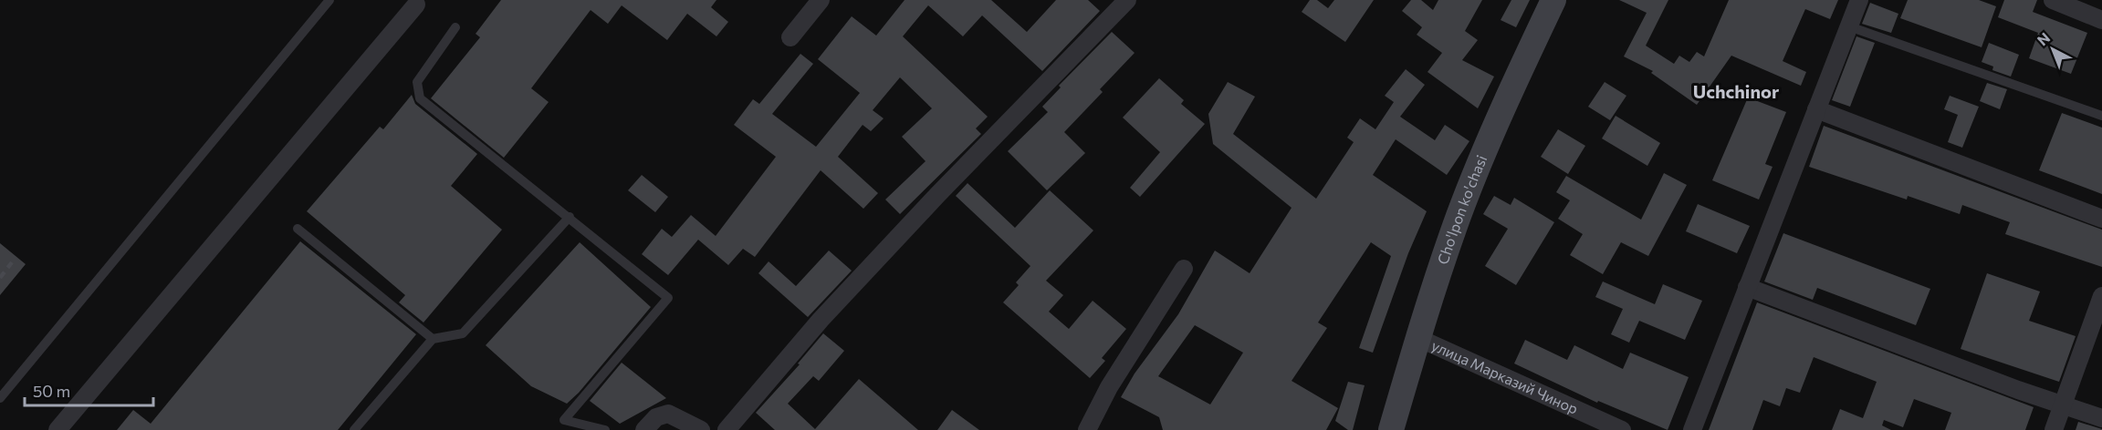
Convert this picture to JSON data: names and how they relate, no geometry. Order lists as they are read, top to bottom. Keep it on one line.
{"streets":{"main road":["Cho'lpon ko'chasi"],"street":["улица Марказий Чинор"]},"crossings":[["Cho'lpon ko'chasi","улица Марказий Чинор"]],"districts":["Uchchinor"],"scale_bar":"50 m","north":"top left"}
